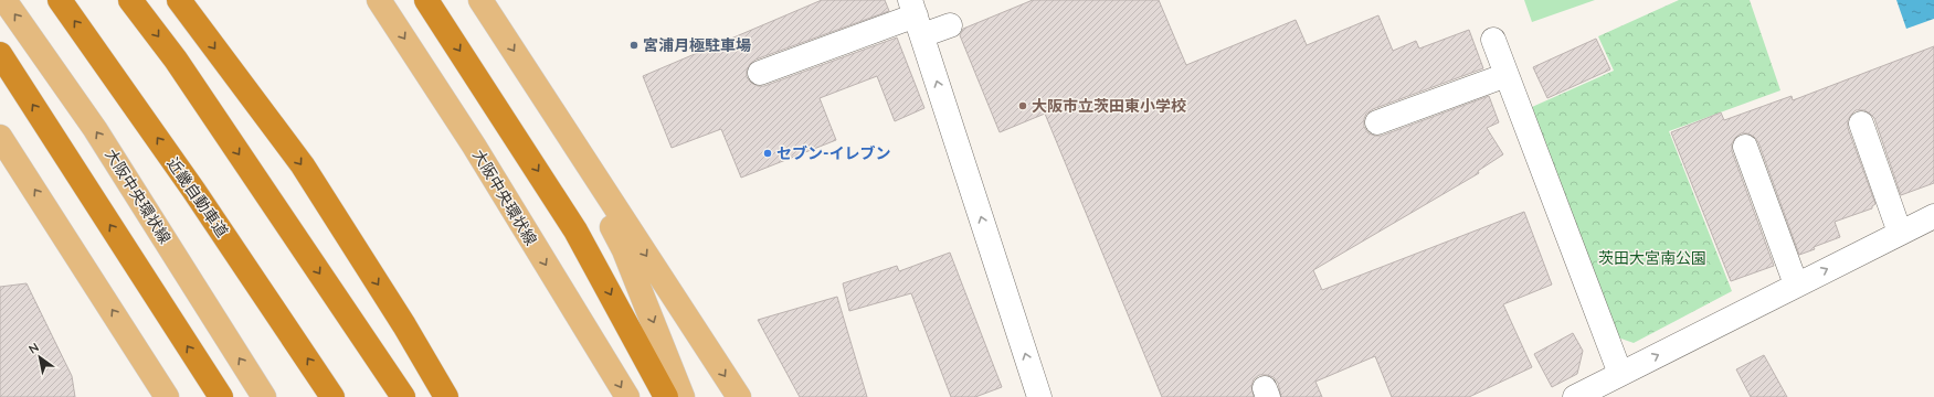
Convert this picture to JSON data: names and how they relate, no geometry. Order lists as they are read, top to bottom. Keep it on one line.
{"streets":{"highway":["近畿自動車道"],"main road":["大阪中央環状線"]},"parks":["茨田大宮南公園"],"places":["宮浦月極駐車場","大阪市立茨田東小学校","セブン-イレブン"],"north":"top left"}
